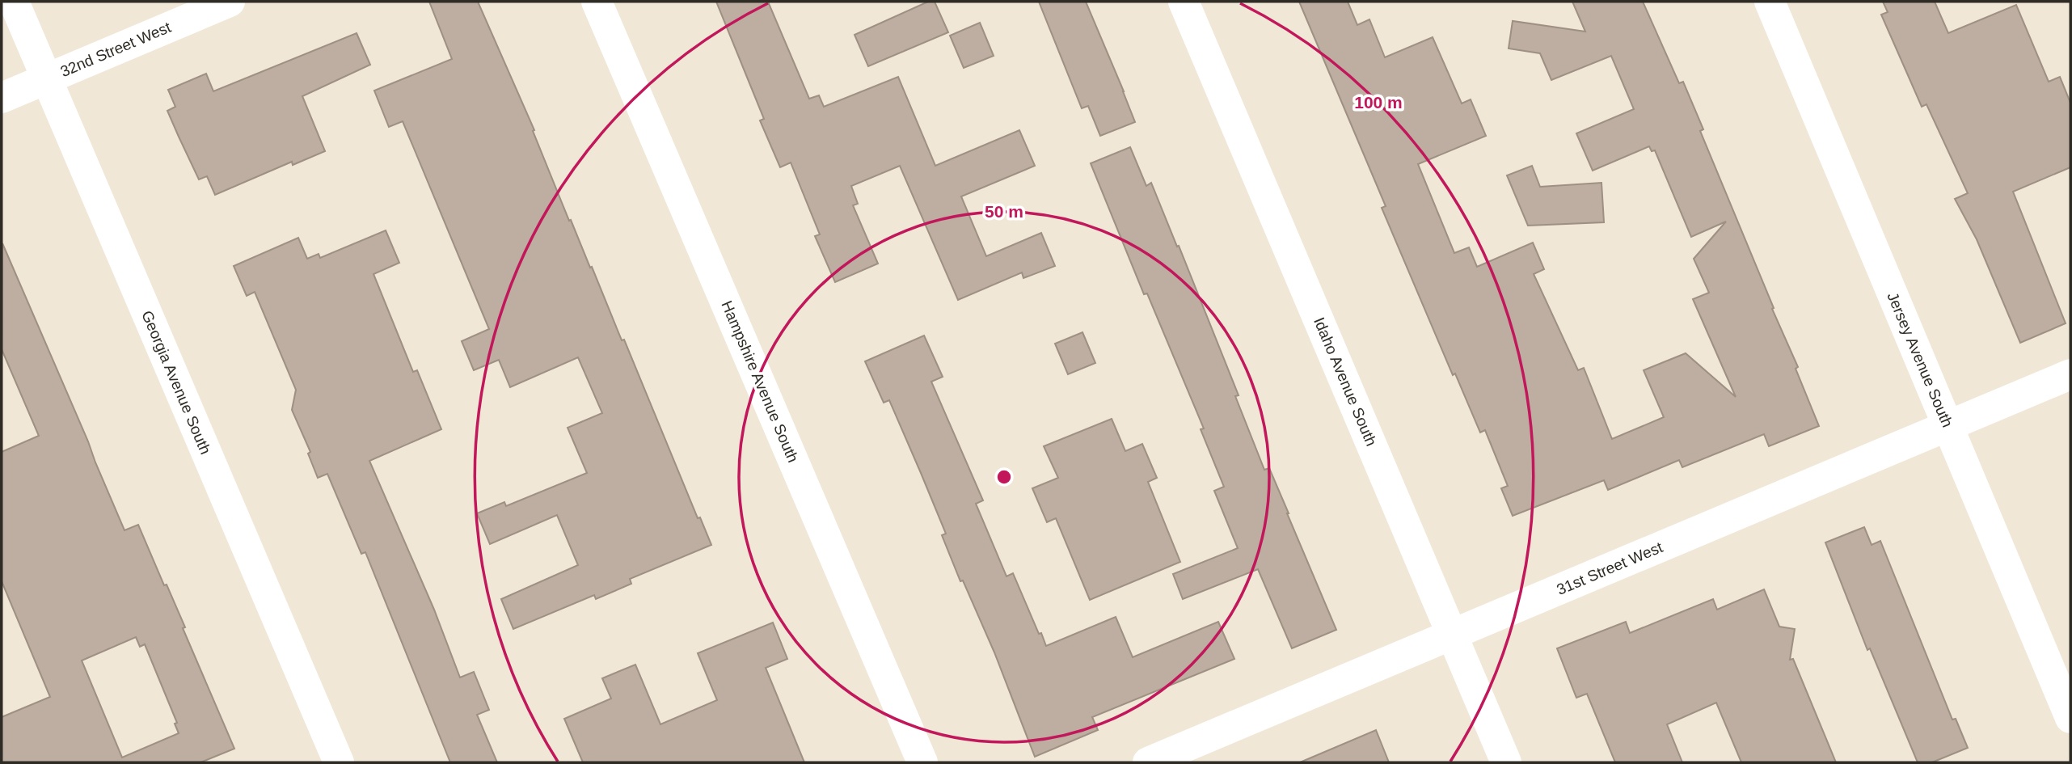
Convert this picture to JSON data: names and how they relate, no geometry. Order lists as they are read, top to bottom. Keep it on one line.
{"streets":{"street":["32nd Street West","Jersey Avenue South","Hampshire Avenue South","Idaho Avenue South","Georgia Avenue South","31st Street West"]},"crossings":[["32nd Street West","Georgia Avenue South"],["Jersey Avenue South","31st Street West"],["Idaho Avenue South","31st Street West"]],"rings":["100 m","50 m"]}
